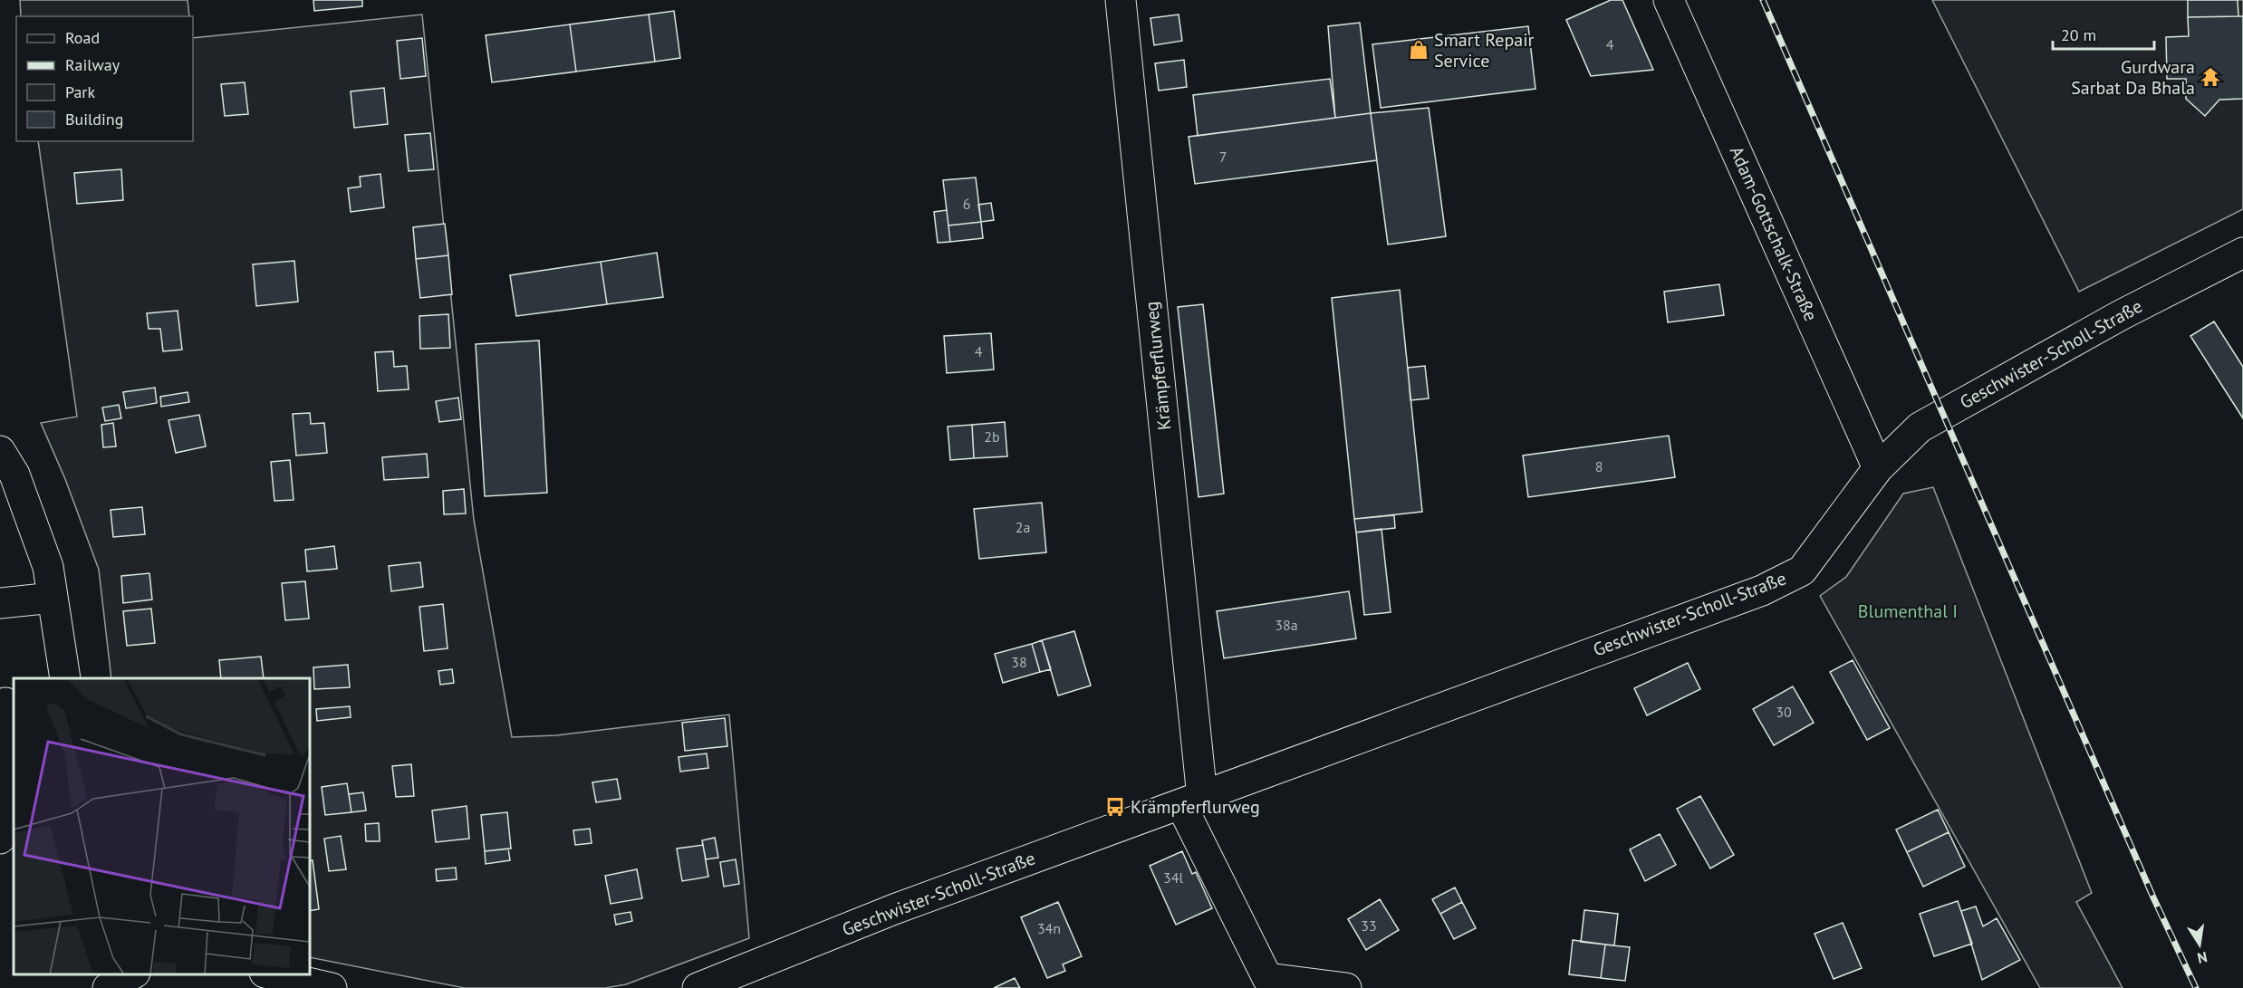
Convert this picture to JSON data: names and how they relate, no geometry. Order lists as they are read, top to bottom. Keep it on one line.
{"streets":{"street":["Adam-Gottschalk-Straße","Geschwister-Scholl-Straße","Krämpferflurweg"]},"crossings":[["Adam-Gottschalk-Straße","Geschwister-Scholl-Straße"],["Geschwister-Scholl-Straße","Krämpferflurweg"]],"parks":["Blumenthal I"],"places":{"shop":["Smart Repair Service"],"temple":["Gurdwara Sarbat Da Bhala"],"bus stop":["Krämpferflurweg"]},"house_numbers":["4","7","6","4","2b","8","2a","38a","38","30","34l","33","34n"],"legend":["Road","Railway","Park","Building"],"scale_bar":"20 m","north":"bottom"}
